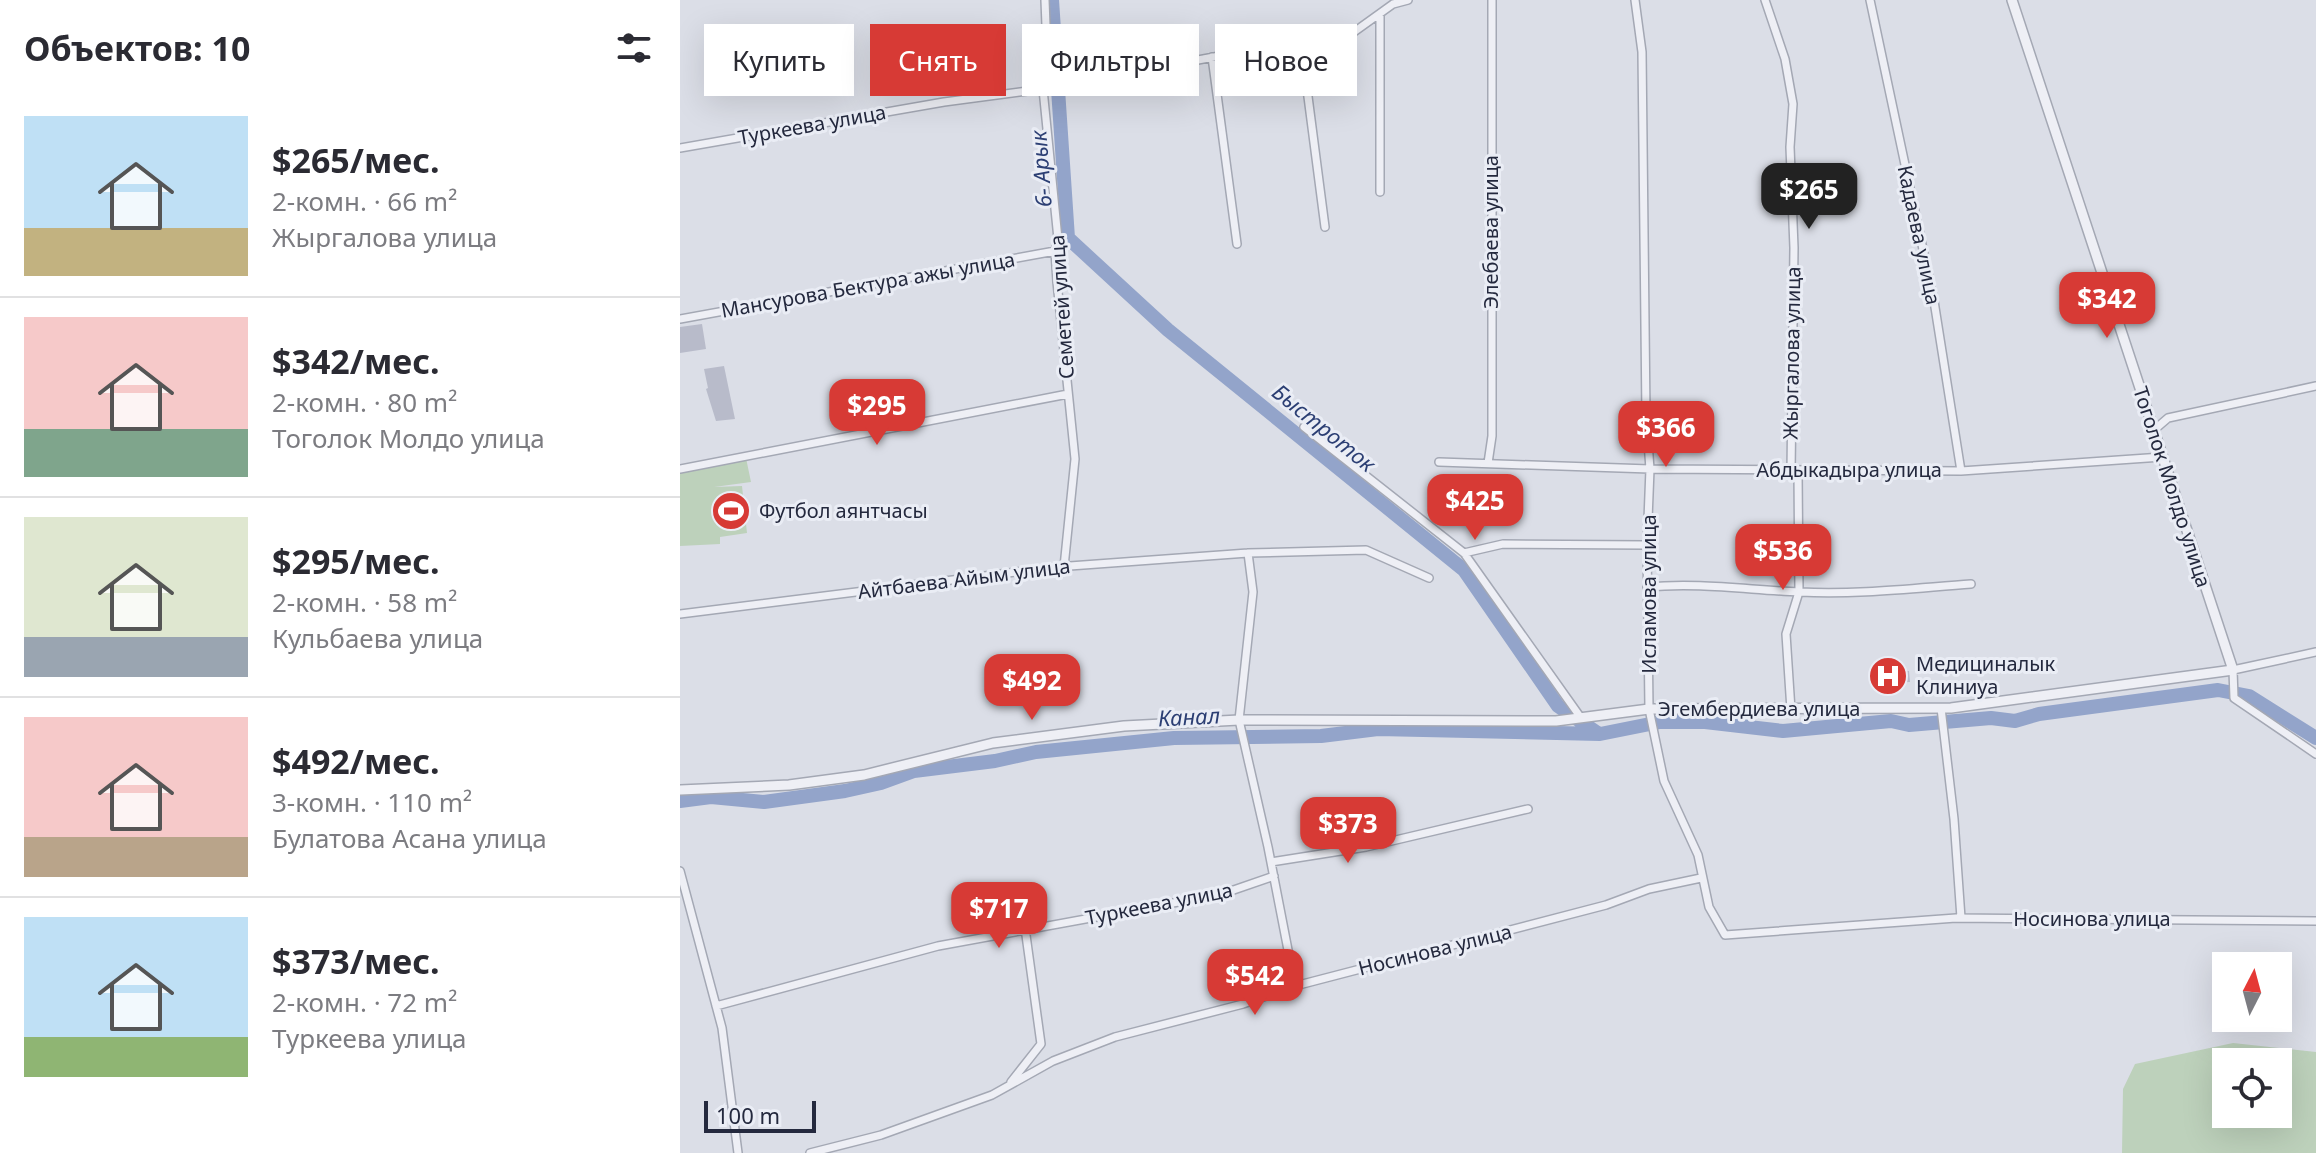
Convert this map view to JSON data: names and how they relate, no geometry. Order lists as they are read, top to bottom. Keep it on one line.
{"streets":{"street":["Туркеева улица","Элебаева улица","Кадаева улица","Мансурова Бектура ажы улица","Семетей улица","Жыргалова улица","Абдыкадыра улица","Тоголок Молдо улица","Айтбаева Айым улица","Исламова улица","Эгембердиева улица","Носинова улица"]},"crossings":[["Элебаева улица","Абдыкадыра улица"],["Кадаева улица","Абдыкадыра улица"],["Мансурова Бектура ажы улица","Семетей улица"],["Семетей улица","Айтбаева Айым улица"],["Жыргалова улица","Абдыкадыра улица"],["Жыргалова улица","Эгембердиева улица"],["Абдыкадыра улица","Тоголок Молдо улица"],["Абдыкадыра улица","Исламова улица"],["Тоголок Молдо улица","Эгембердиева улица"],["Исламова улица","Эгембердиева улица"],["Исламова улица","Носинова улица"]],"water":["6- Арык","Быстроток","Канал"],"places":{"sports":["Футбол аянтчасы"],"hospital":["Медициналык Клиниуа"]},"scale_bar":"100 m","north":"top","page":{"heading":"Объектов: 10","chip":["Купить","Снять","Фильтры","Новое"],"list":[{"name":"$265/мес.","note":"2-комн. · 66 m² · Жыргалова улица"},{"name":"$342/мес.","note":"2-комн. · 80 m² · Тоголок Молдо улица"},{"name":"$295/мес.","note":"2-комн. · 58 m² · Кульбаева улица"},{"name":"$492/мес.","note":"3-комн. · 110 m² · Булатова Асана улица"},{"name":"$373/мес.","note":"2-комн. · 72 m² · Туркеева улица"}],"price":["$265","$342","$295","$366","$425","$536","$492","$373","$717","$542"],"scale":"100 m"}}
